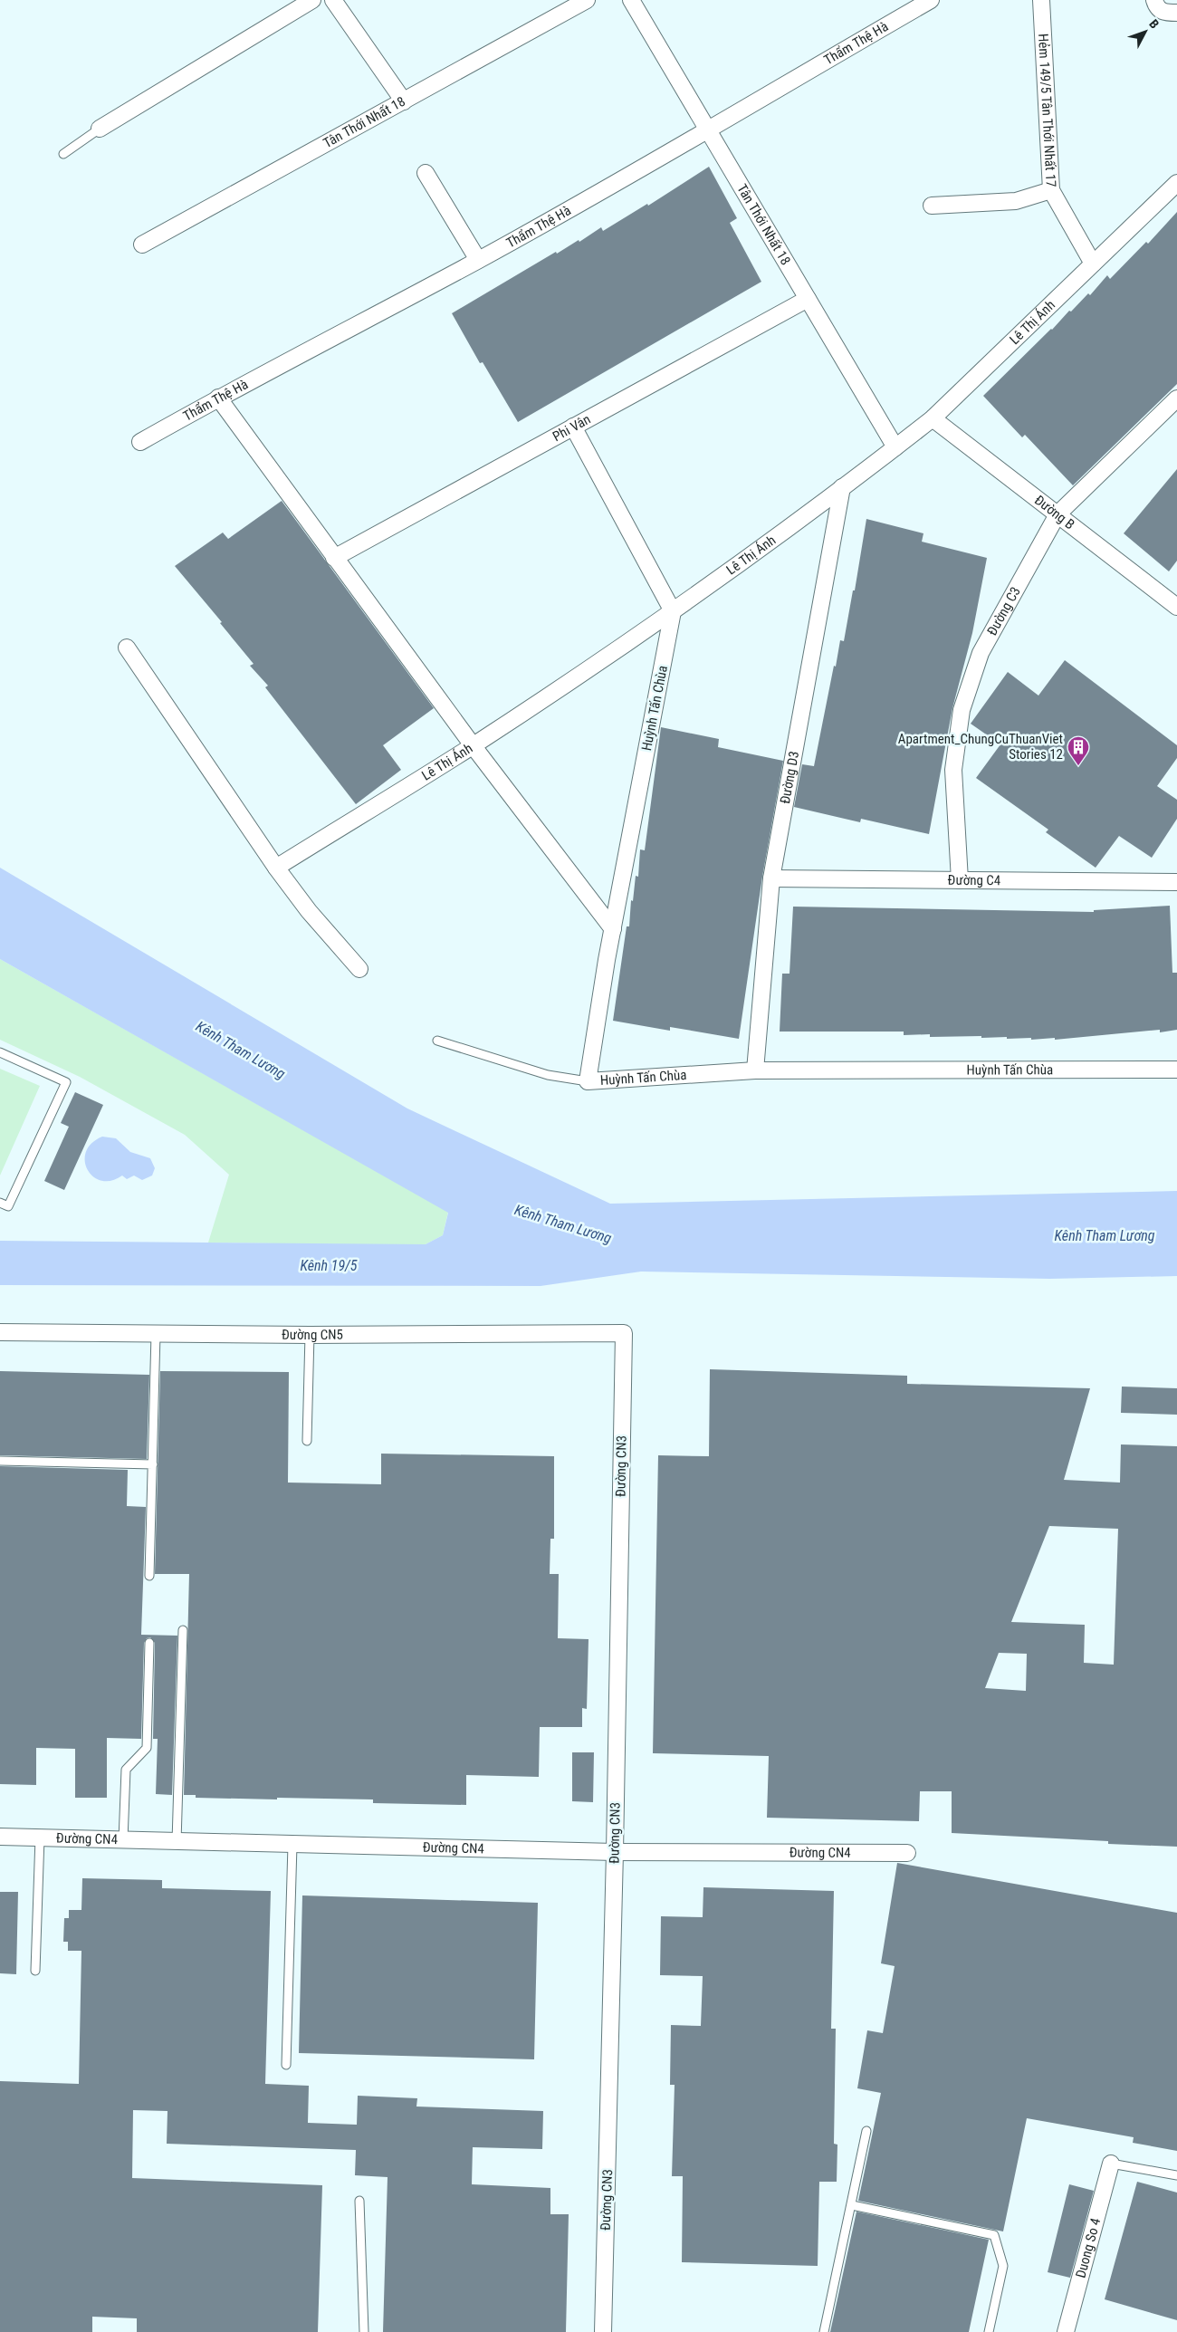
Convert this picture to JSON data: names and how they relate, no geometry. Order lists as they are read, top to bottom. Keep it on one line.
{"streets":{"street":["Thẩm Thệ Hà","Hẻm 149/5 Tân Thới Nhất 17","Tân Thới Nhất 18","Lê Thị Ánh","Phi Vân","Đường B","Đường C3","Huỳnh Tấn Chùa","Đường D3","Đường C4","Đường CN5","Đường CN3","Đường CN4","Duong So 4"]},"crossings":[["Thẩm Thệ Hà","Tân Thới Nhất 18"],["Hẻm 149/5 Tân Thới Nhất 17","Lê Thị Ánh"],["Tân Thới Nhất 18","Lê Thị Ánh"],["Tân Thới Nhất 18","Phi Vân"],["Lê Thị Ánh","Đường B"],["Lê Thị Ánh","Huỳnh Tấn Chùa"],["Lê Thị Ánh","Đường D3"],["Đường B","Đường C3"],["Đường C3","Đường C4"],["Huỳnh Tấn Chùa","Đường D3"],["Đường D3","Đường C4"],["Đường CN5","Đường CN3"],["Đường CN3","Đường CN4"]],"water":["Kênh Tham Lương","Kênh 19/5"],"places":{"building":["Apartment_ChungCuThuanViet Stories 12"]},"north":"top right"}
